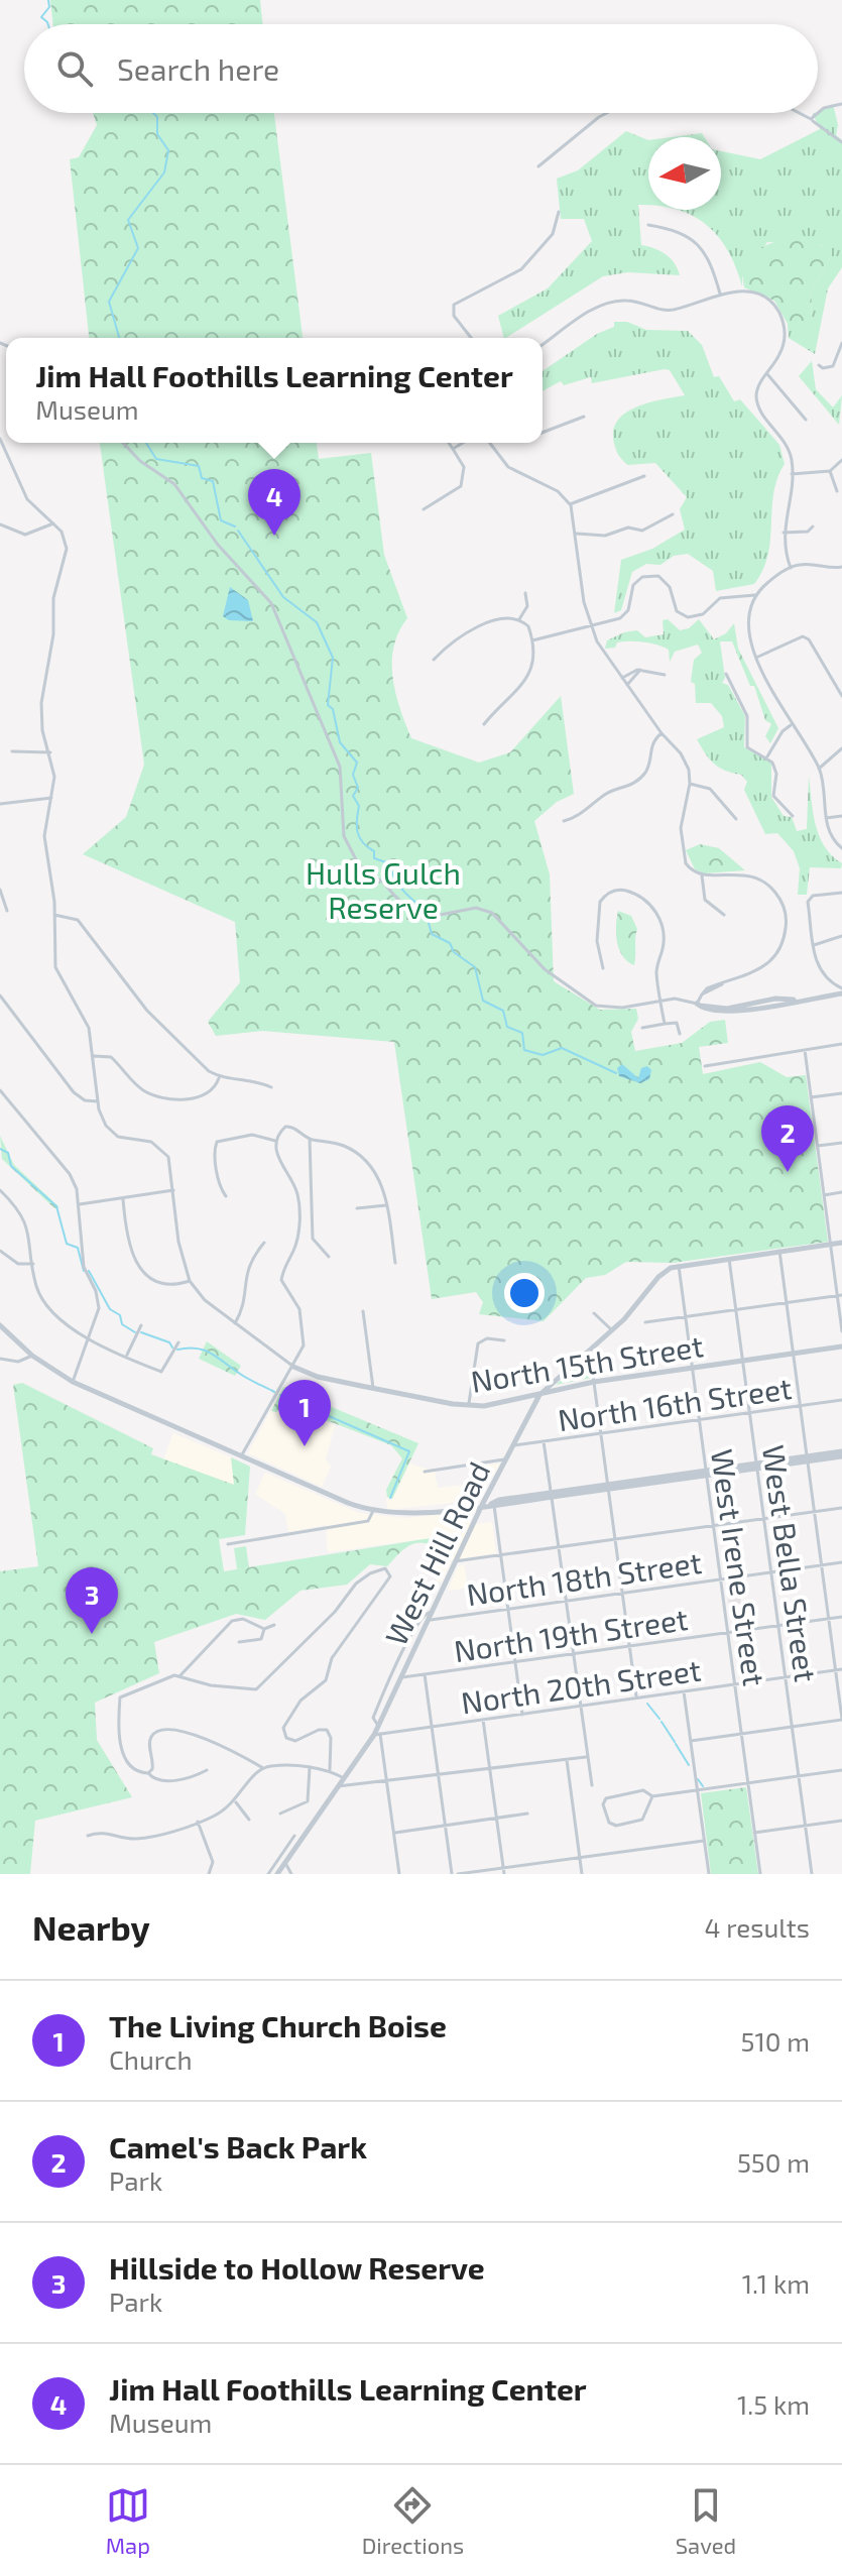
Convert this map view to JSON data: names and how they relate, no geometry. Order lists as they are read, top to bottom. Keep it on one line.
{"streets":{"street":["North 15th Street","North 16th Street","West Hill Road","West Bella Street","West Irene Street","North 18th Street","North 19th Street","North 20th Street"]},"crossings":[["North 15th Street","West Hill Road"],["North 15th Street","West Bella Street"],["North 15th Street","West Irene Street"],["North 16th Street","West Hill Road"],["North 16th Street","West Bella Street"],["North 16th Street","West Irene Street"],["West Hill Road","West Irene Street"],["West Hill Road","North 18th Street"],["West Hill Road","North 19th Street"],["West Hill Road","North 20th Street"],["West Bella Street","North 18th Street"],["West Bella Street","North 19th Street"],["West Bella Street","North 20th Street"],["West Irene Street","North 18th Street"],["West Irene Street","North 19th Street"],["West Irene Street","North 20th Street"]],"parks":["Hulls Gulch Reserve"],"north":"left","page":{"search":"Search here","popup":["Jim Hall Foothills Learning Center","Museum"],"pins":["4","2","1","3"],"heading":["Nearby","4 results"],"list":[{"mark":"1","name":"The Living Church Boise","note":"Church","value":"510 m"},{"mark":"2","name":"Camel's Back Park","note":"Park","value":"550 m"},{"mark":"3","name":"Hillside to Hollow Reserve","note":"Park","value":"1.1 km"},{"mark":"4","name":"Jim Hall Foothills Learning Center","note":"Museum","value":"1.5 km"}],"nav":["Map","Directions","Saved"]}}
